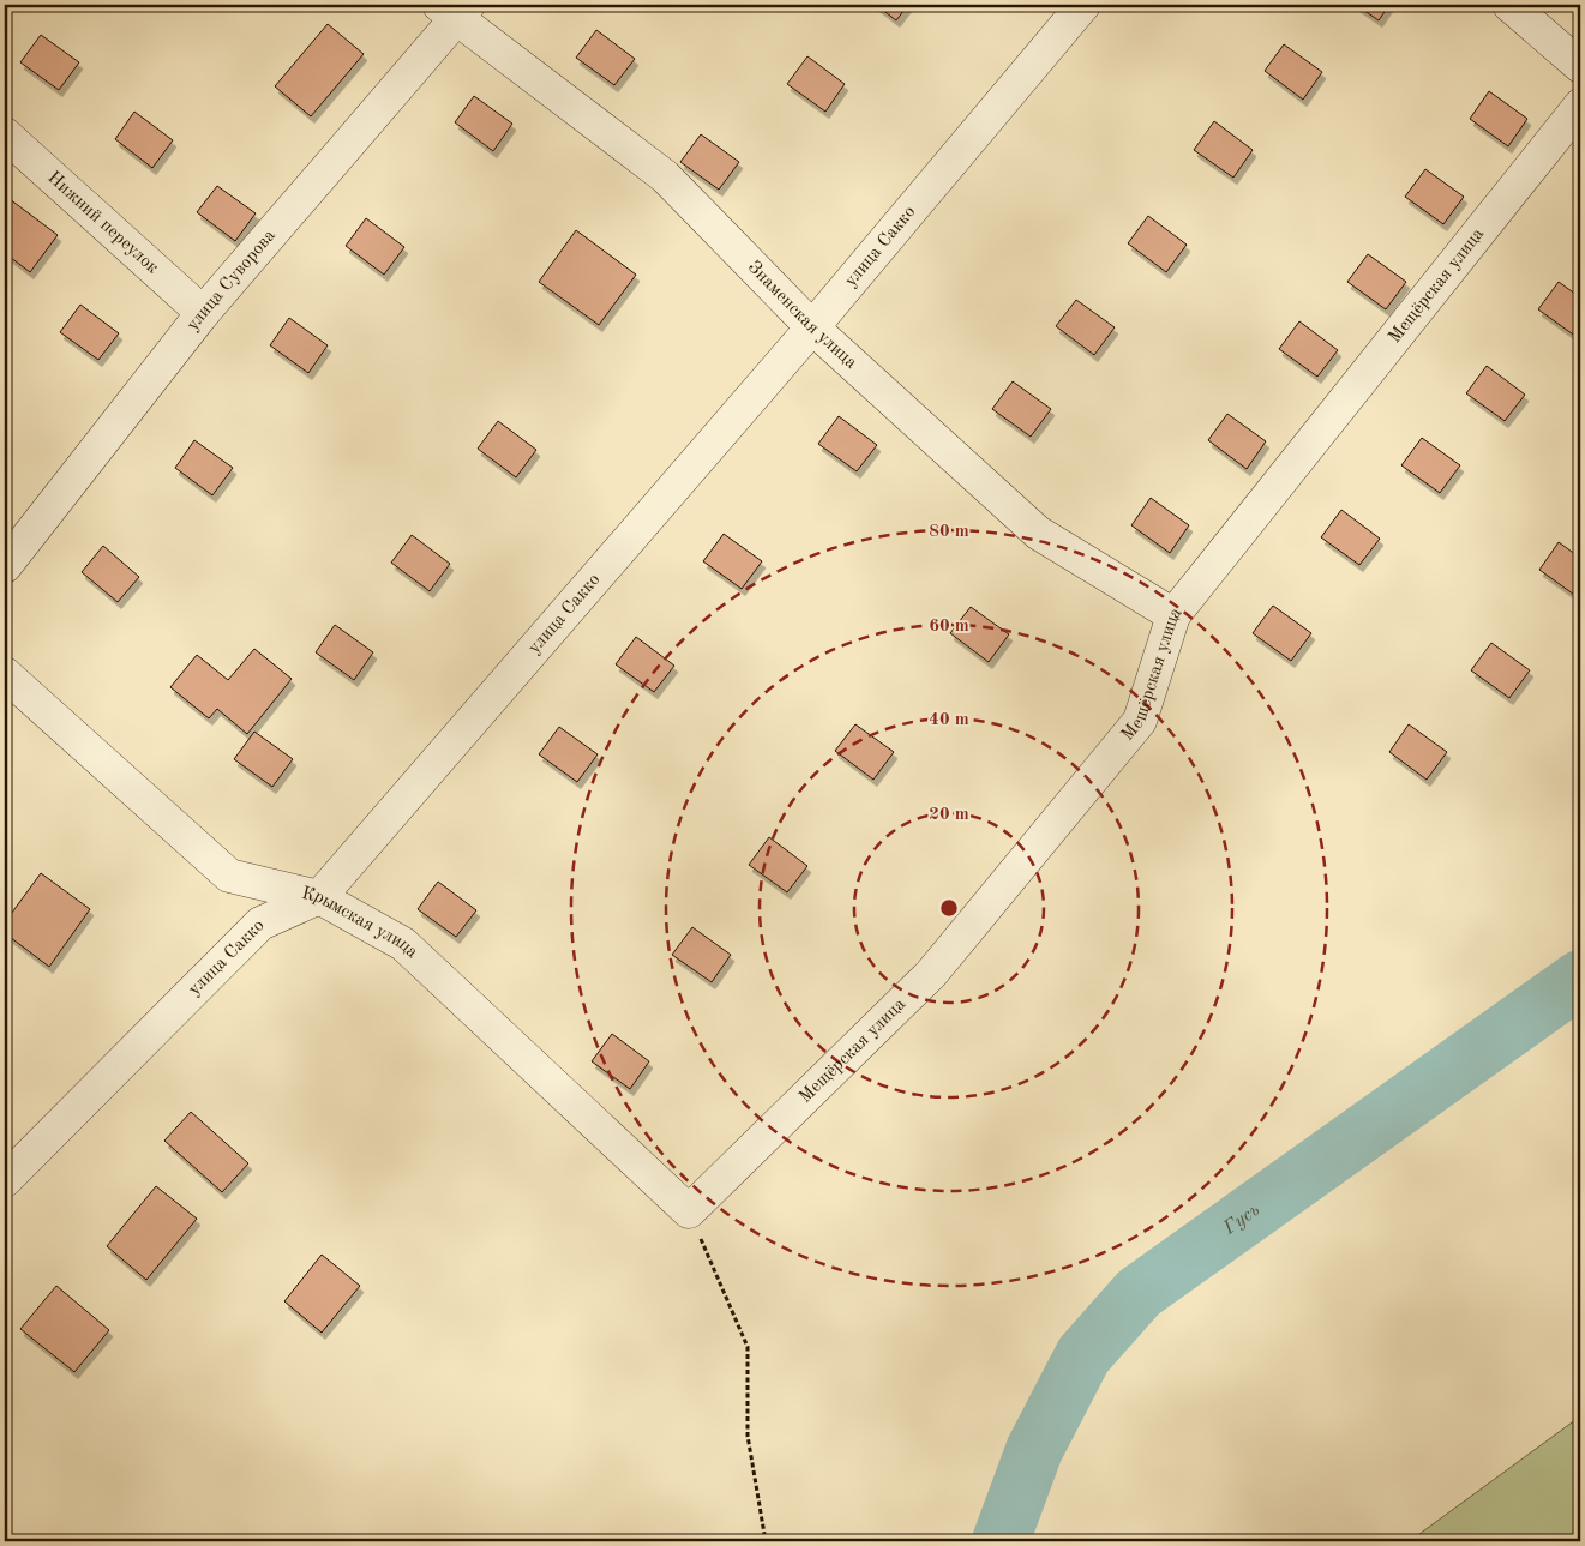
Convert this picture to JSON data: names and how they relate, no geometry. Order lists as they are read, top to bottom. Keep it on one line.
{"streets":{"street":["Нижний переулок","улица Сакко","улица Суворова","Мещёрская улица","Знаменская улица","Крымская улица"]},"crossings":[["Нижний переулок","улица Суворова"],["улица Сакко","Знаменская улица"],["улица Сакко","Крымская улица"],["улица Суворова","Знаменская улица"],["Мещёрская улица","Знаменская улица"],["Мещёрская улица","Крымская улица"]],"water":["Гусь"],"rings":["80 m","60 m","40 m","20 m"]}
